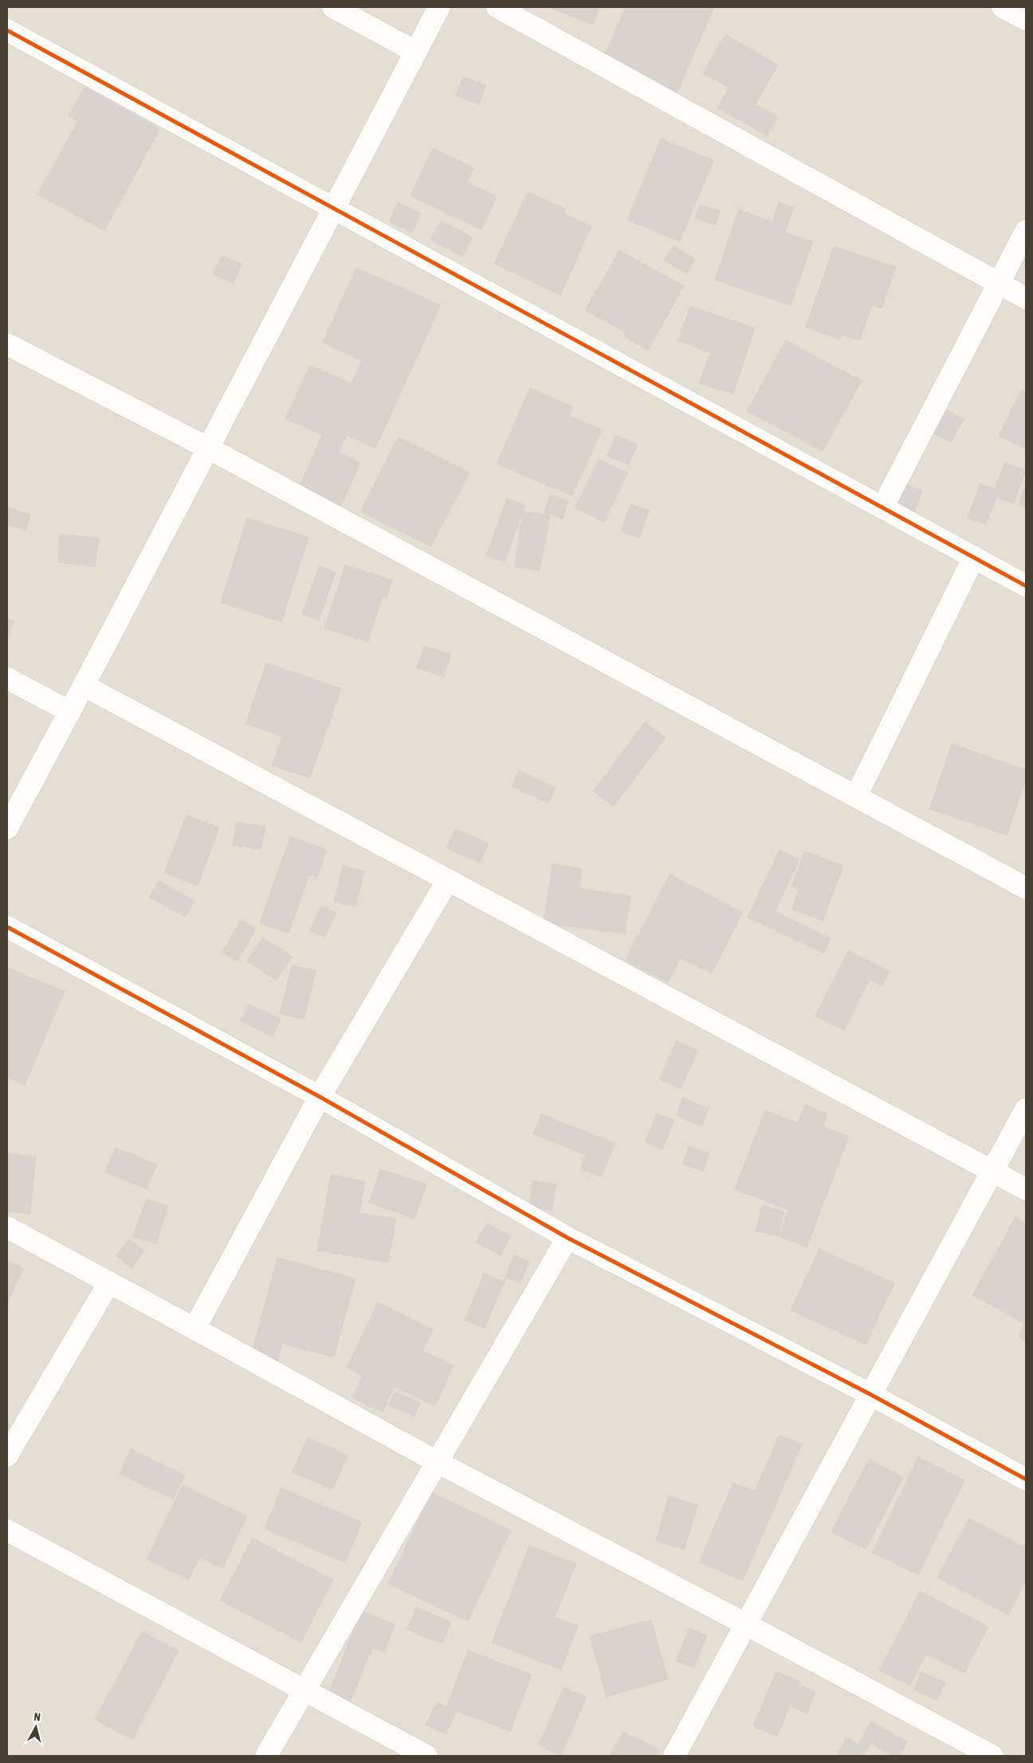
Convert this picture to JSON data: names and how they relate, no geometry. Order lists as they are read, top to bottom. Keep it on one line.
{"north":"top"}
